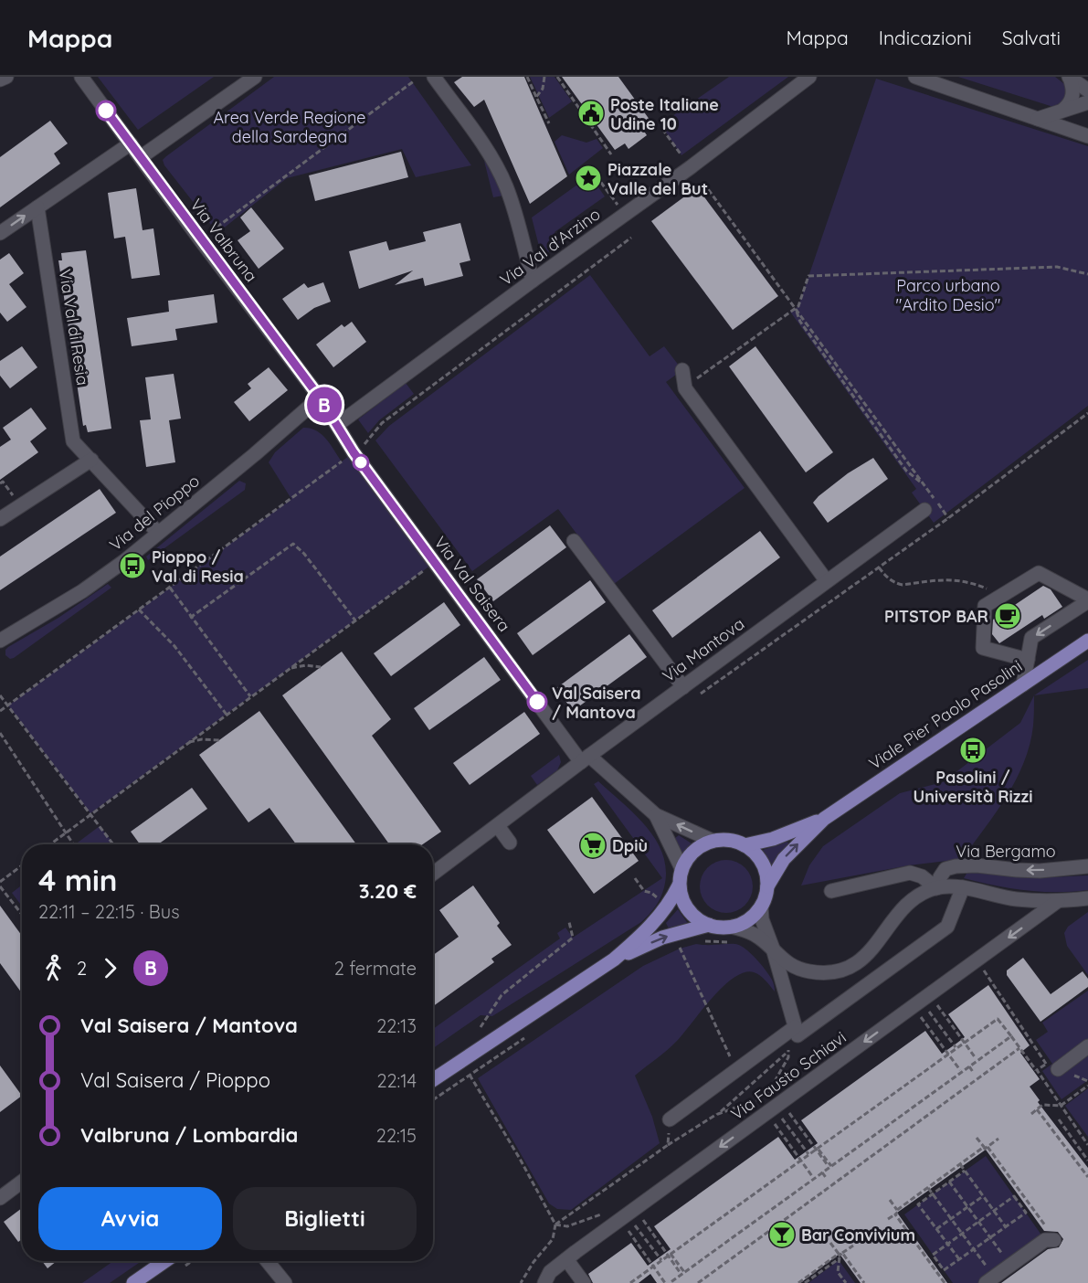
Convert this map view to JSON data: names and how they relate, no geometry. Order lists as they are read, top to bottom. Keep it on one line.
{"streets":{"main road":["Viale Pier Paolo Pasolini"],"street":["Via Valbruna","Via Val d'Arzino","Via Val di Resia","Via del Pioppo","Via Val Saisera","Via Mantova","Via Bergamo","Via Fausto Schiavi"]},"crossings":[["Via Valbruna","Via Val d'Arzino"],["Via Valbruna","Via del Pioppo"],["Via Valbruna","Via Val Saisera"],["Via Val d'Arzino","Via Val Saisera"],["Via Val di Resia","Via del Pioppo"],["Via Val Saisera","Via Mantova"]],"parks":["Area Verde Regione della Sardegna","Parco urbano \"Ardito Desio\""],"places":{"public building":["Poste Italiane Udine 10"],"place":["Piazzale Valle del But"],"bus stop":["Pioppo / Val di Resia","Pasolini / Università Rizzi"],"cafe":["PITSTOP BAR"],"other":["Val Saisera / Mantova"],"supermarket":["Dpiù"],"bar":["Bar Convivium"]},"lines":["bus line B"],"page":{"header":"Mappa","nav":["Mappa","Indicazioni","Salvati"],"on_map":"B","heading":["4 min","22:11 – 22:15 · Bus","3.20 €"],"legs":["2","B","2 fermate"],"list":[{"name":"Val Saisera / Mantova","value":"22:13"},{"name":"Val Saisera / Pioppo","value":"22:14"},{"name":"Valbruna / Lombardia","value":"22:15"}],"buttons":["Avvia","Biglietti"]}}
